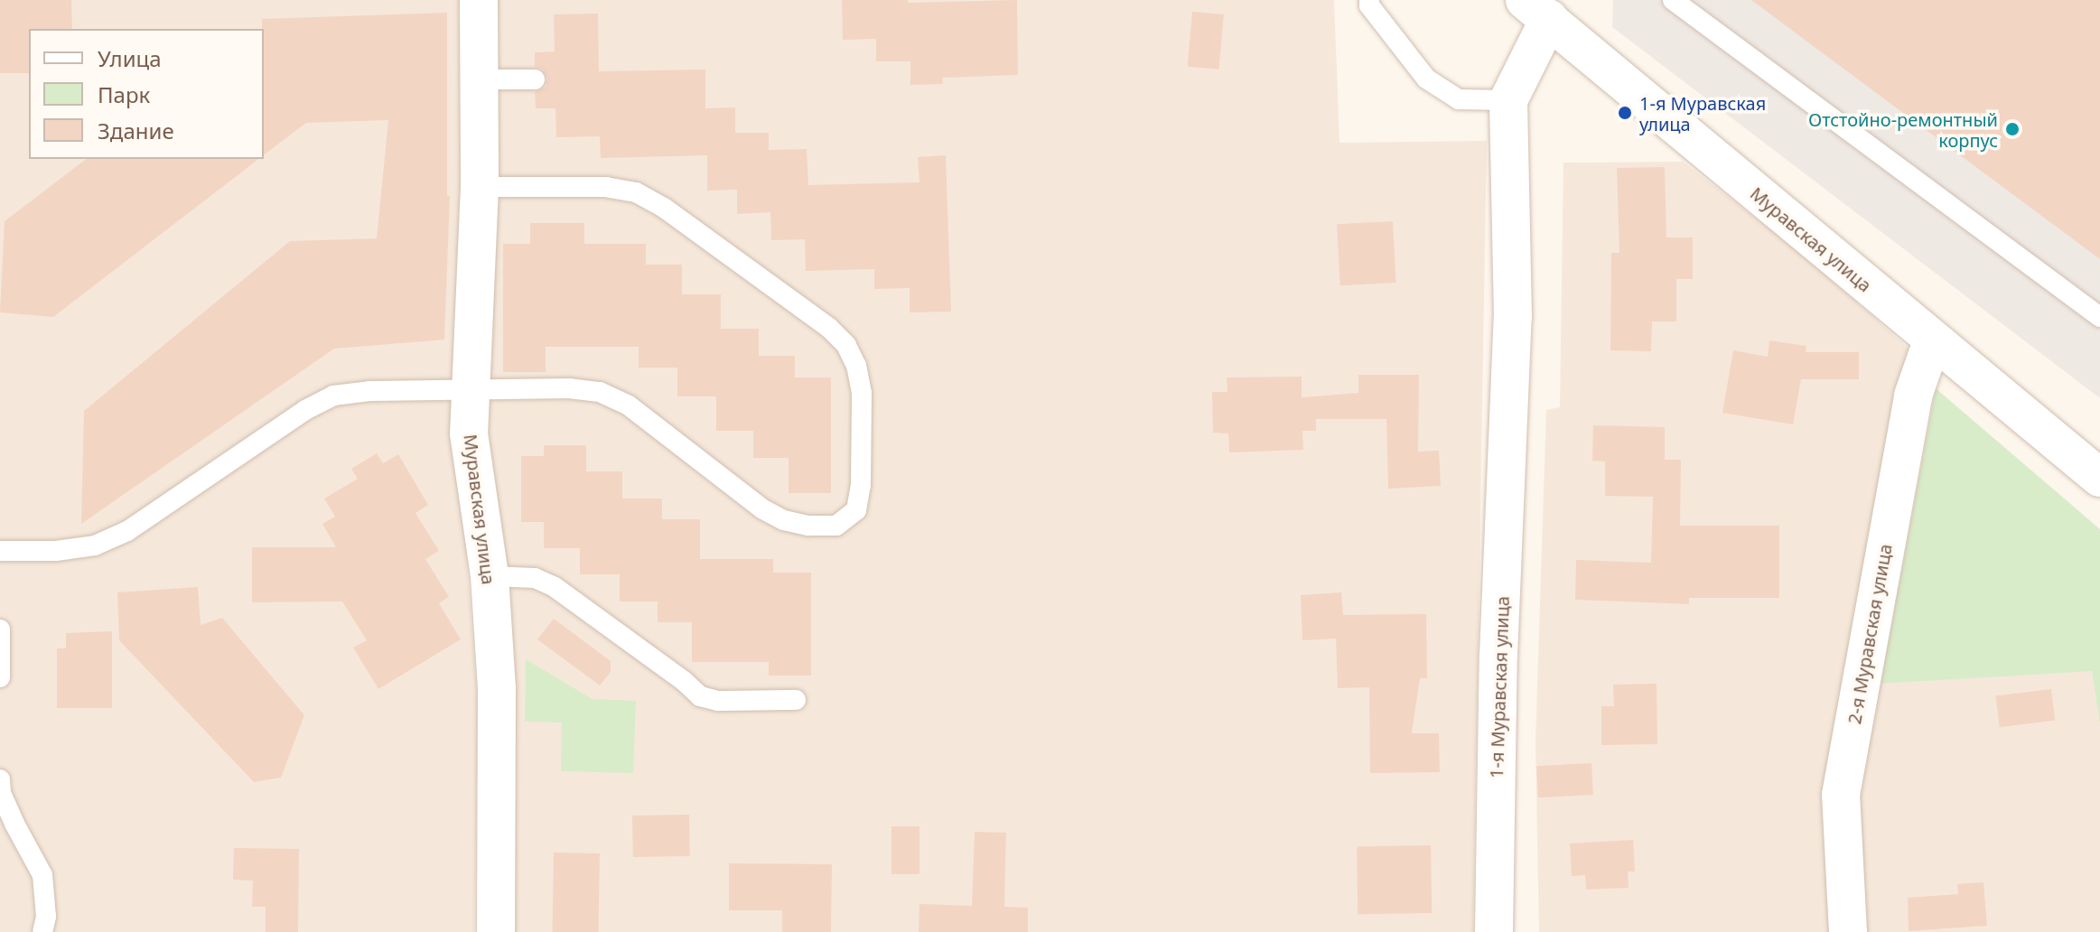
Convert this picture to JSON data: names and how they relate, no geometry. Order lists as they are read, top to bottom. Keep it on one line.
{"streets":{"street":["Муравская улица","2-я Муравская улица","1-я Муравская улица"]},"crossings":[["Муравская улица","2-я Муравская улица"],["Муравская улица","1-я Муравская улица"]],"places":["1-я Муравская улица","Отстойно-ремонтный корпус"],"legend":["Улица","Парк","Здание"]}
